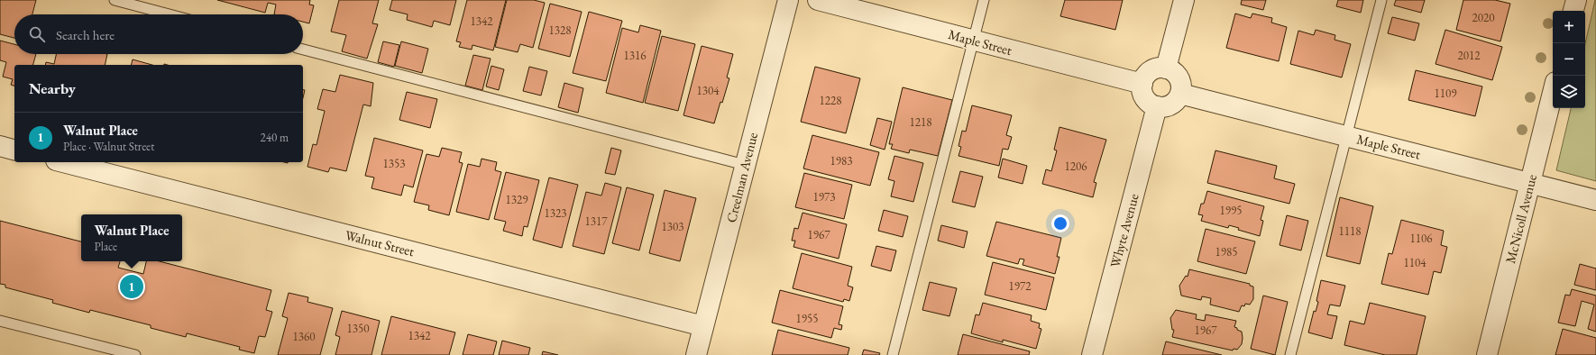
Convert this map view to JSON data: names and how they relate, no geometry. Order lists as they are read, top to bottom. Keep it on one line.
{"streets":{"street":["Maple Street","Creelman Avenue","McNicoll Avenue","Whyte Avenue","Walnut Street"]},"crossings":[["Maple Street","McNicoll Avenue"],["Maple Street","Whyte Avenue"],["Creelman Avenue","Walnut Street"]],"house_numbers":["2020","1342","1328","1316","2012","1304","1109","1228","1218","1983","1353","1206","1973","1329","1995","1323","1317","1303","1118","1967","1106","1985","1104","1972","1955","1350","1967","1342","1360"],"page":{"map_buttons":["+","−"],"search":"Search here","heading":"Nearby","list":[{"mark":"1","name":"Walnut Place","note":"Place · Walnut Street","value":"240 m"}],"popup":["Walnut Place","Place"],"pins":"1"}}
